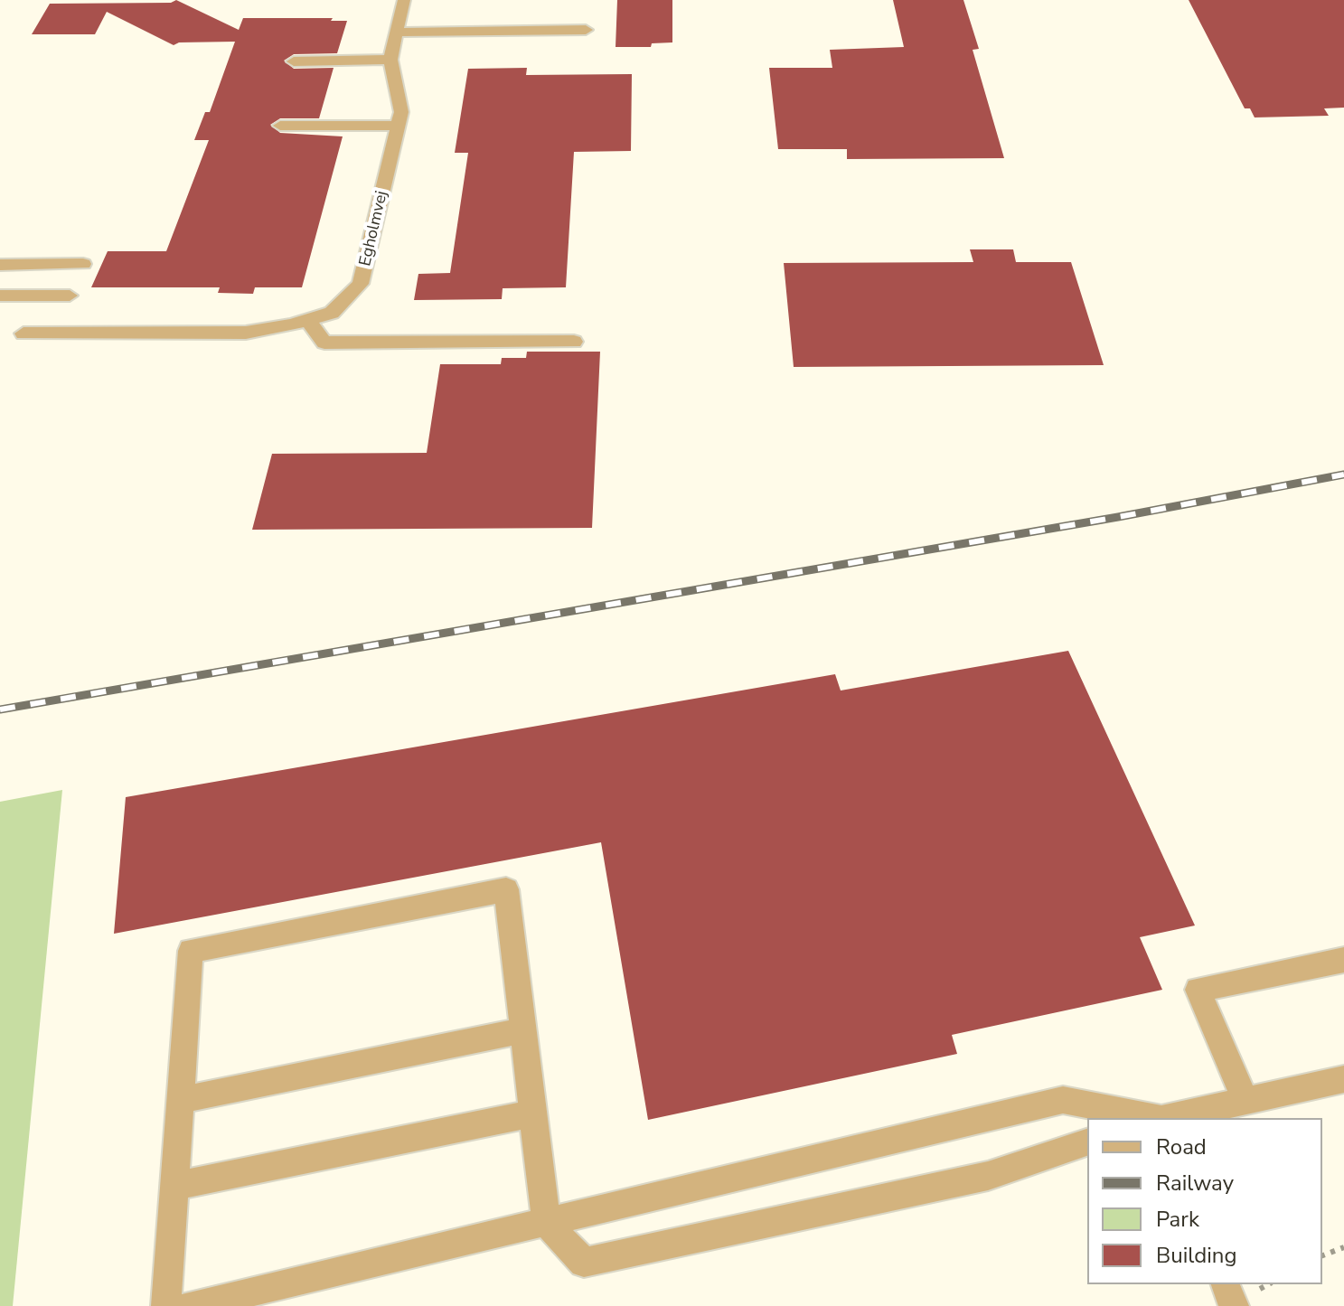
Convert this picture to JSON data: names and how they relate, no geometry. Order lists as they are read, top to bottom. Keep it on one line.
{"streets":{"street":["Egholmvej"]},"legend":["Road","Railway","Park","Building"]}
